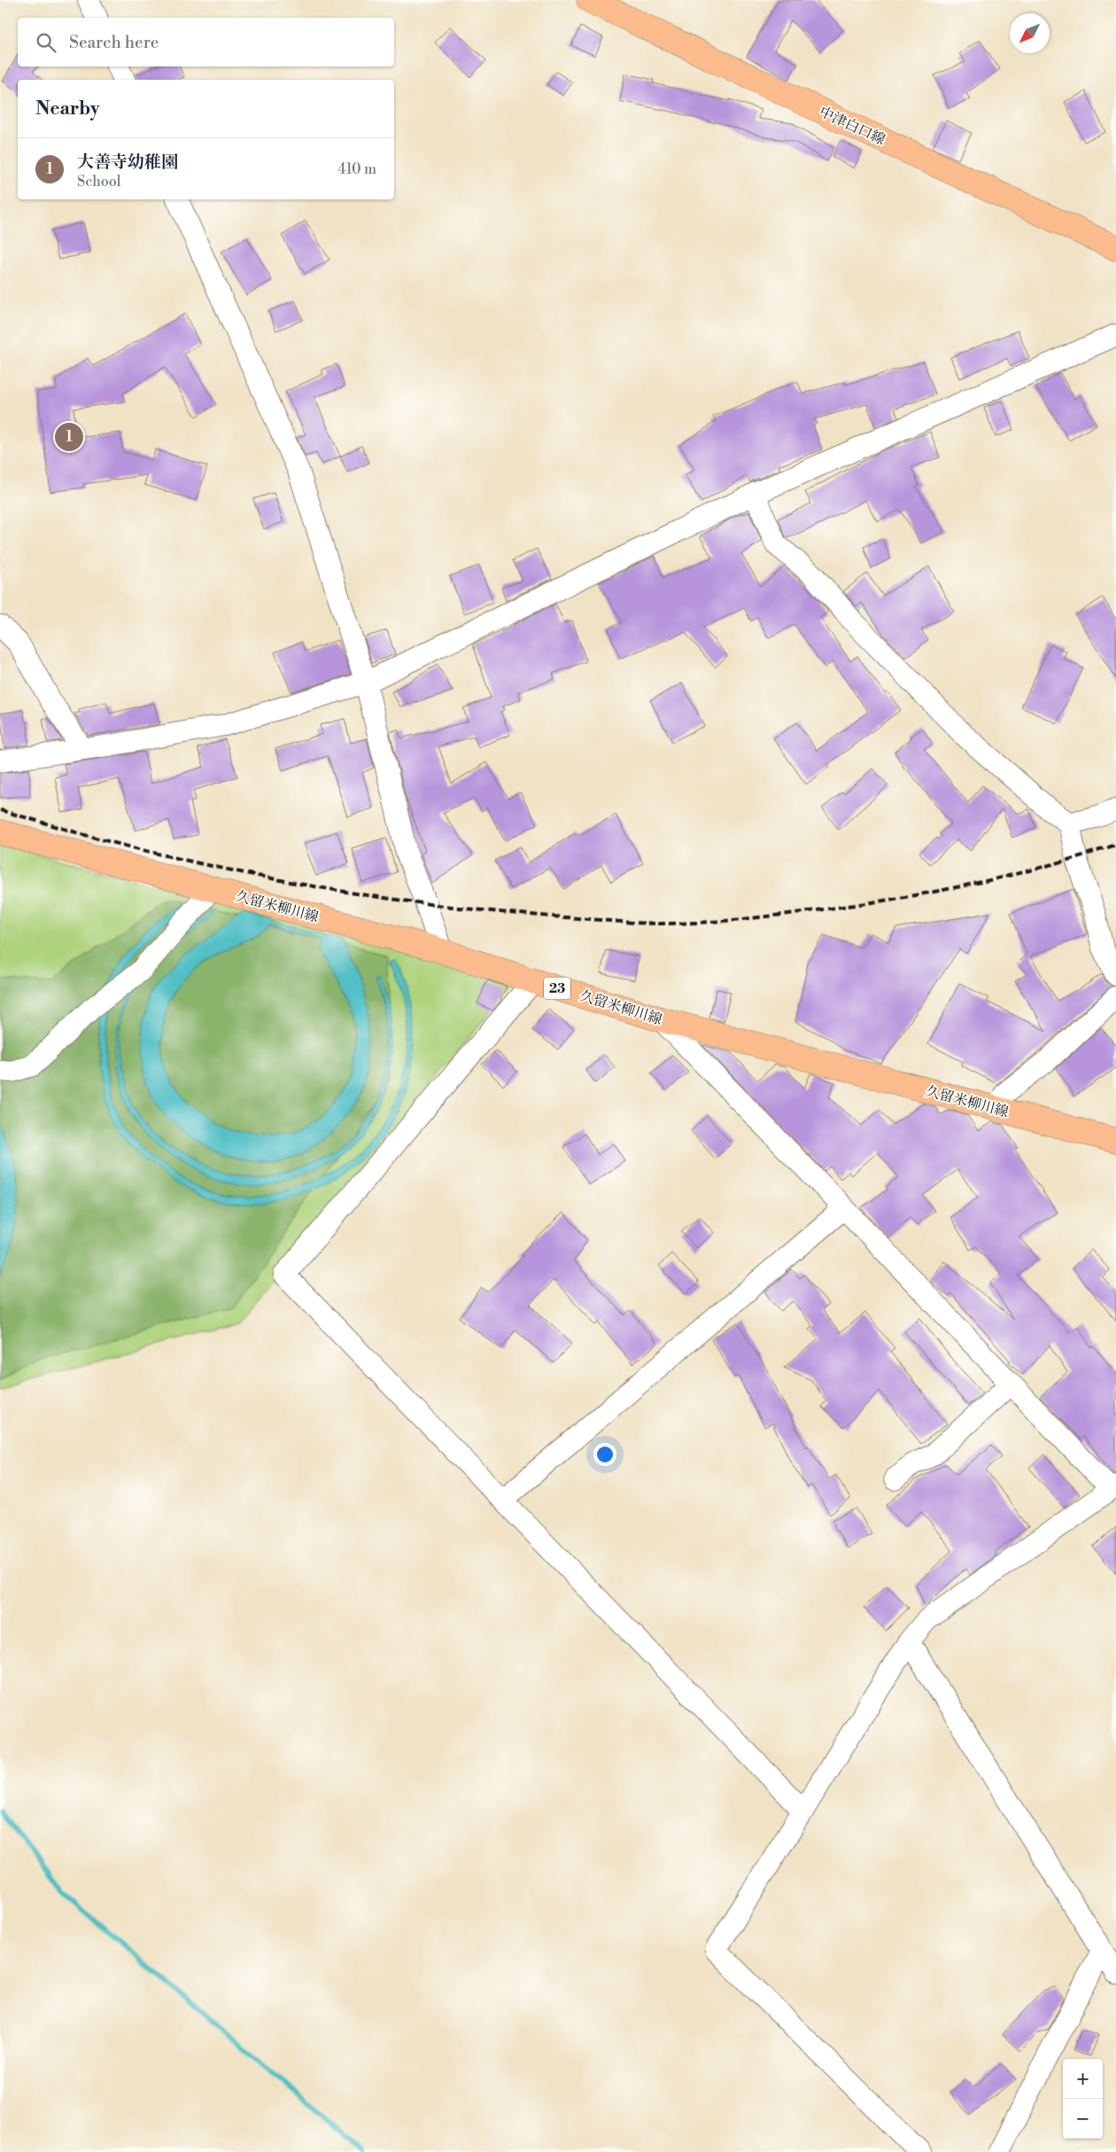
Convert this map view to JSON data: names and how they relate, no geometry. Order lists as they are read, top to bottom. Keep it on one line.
{"streets":{"main road":["中津白口線","久留米柳川線","23"]},"north":"bottom left","page":{"search":"Search here","heading":"Nearby","list":[{"mark":"1","name":"大善寺幼稚園","note":"School","value":"410 m"}],"pins":"1","map_buttons":["+","−"]}}
